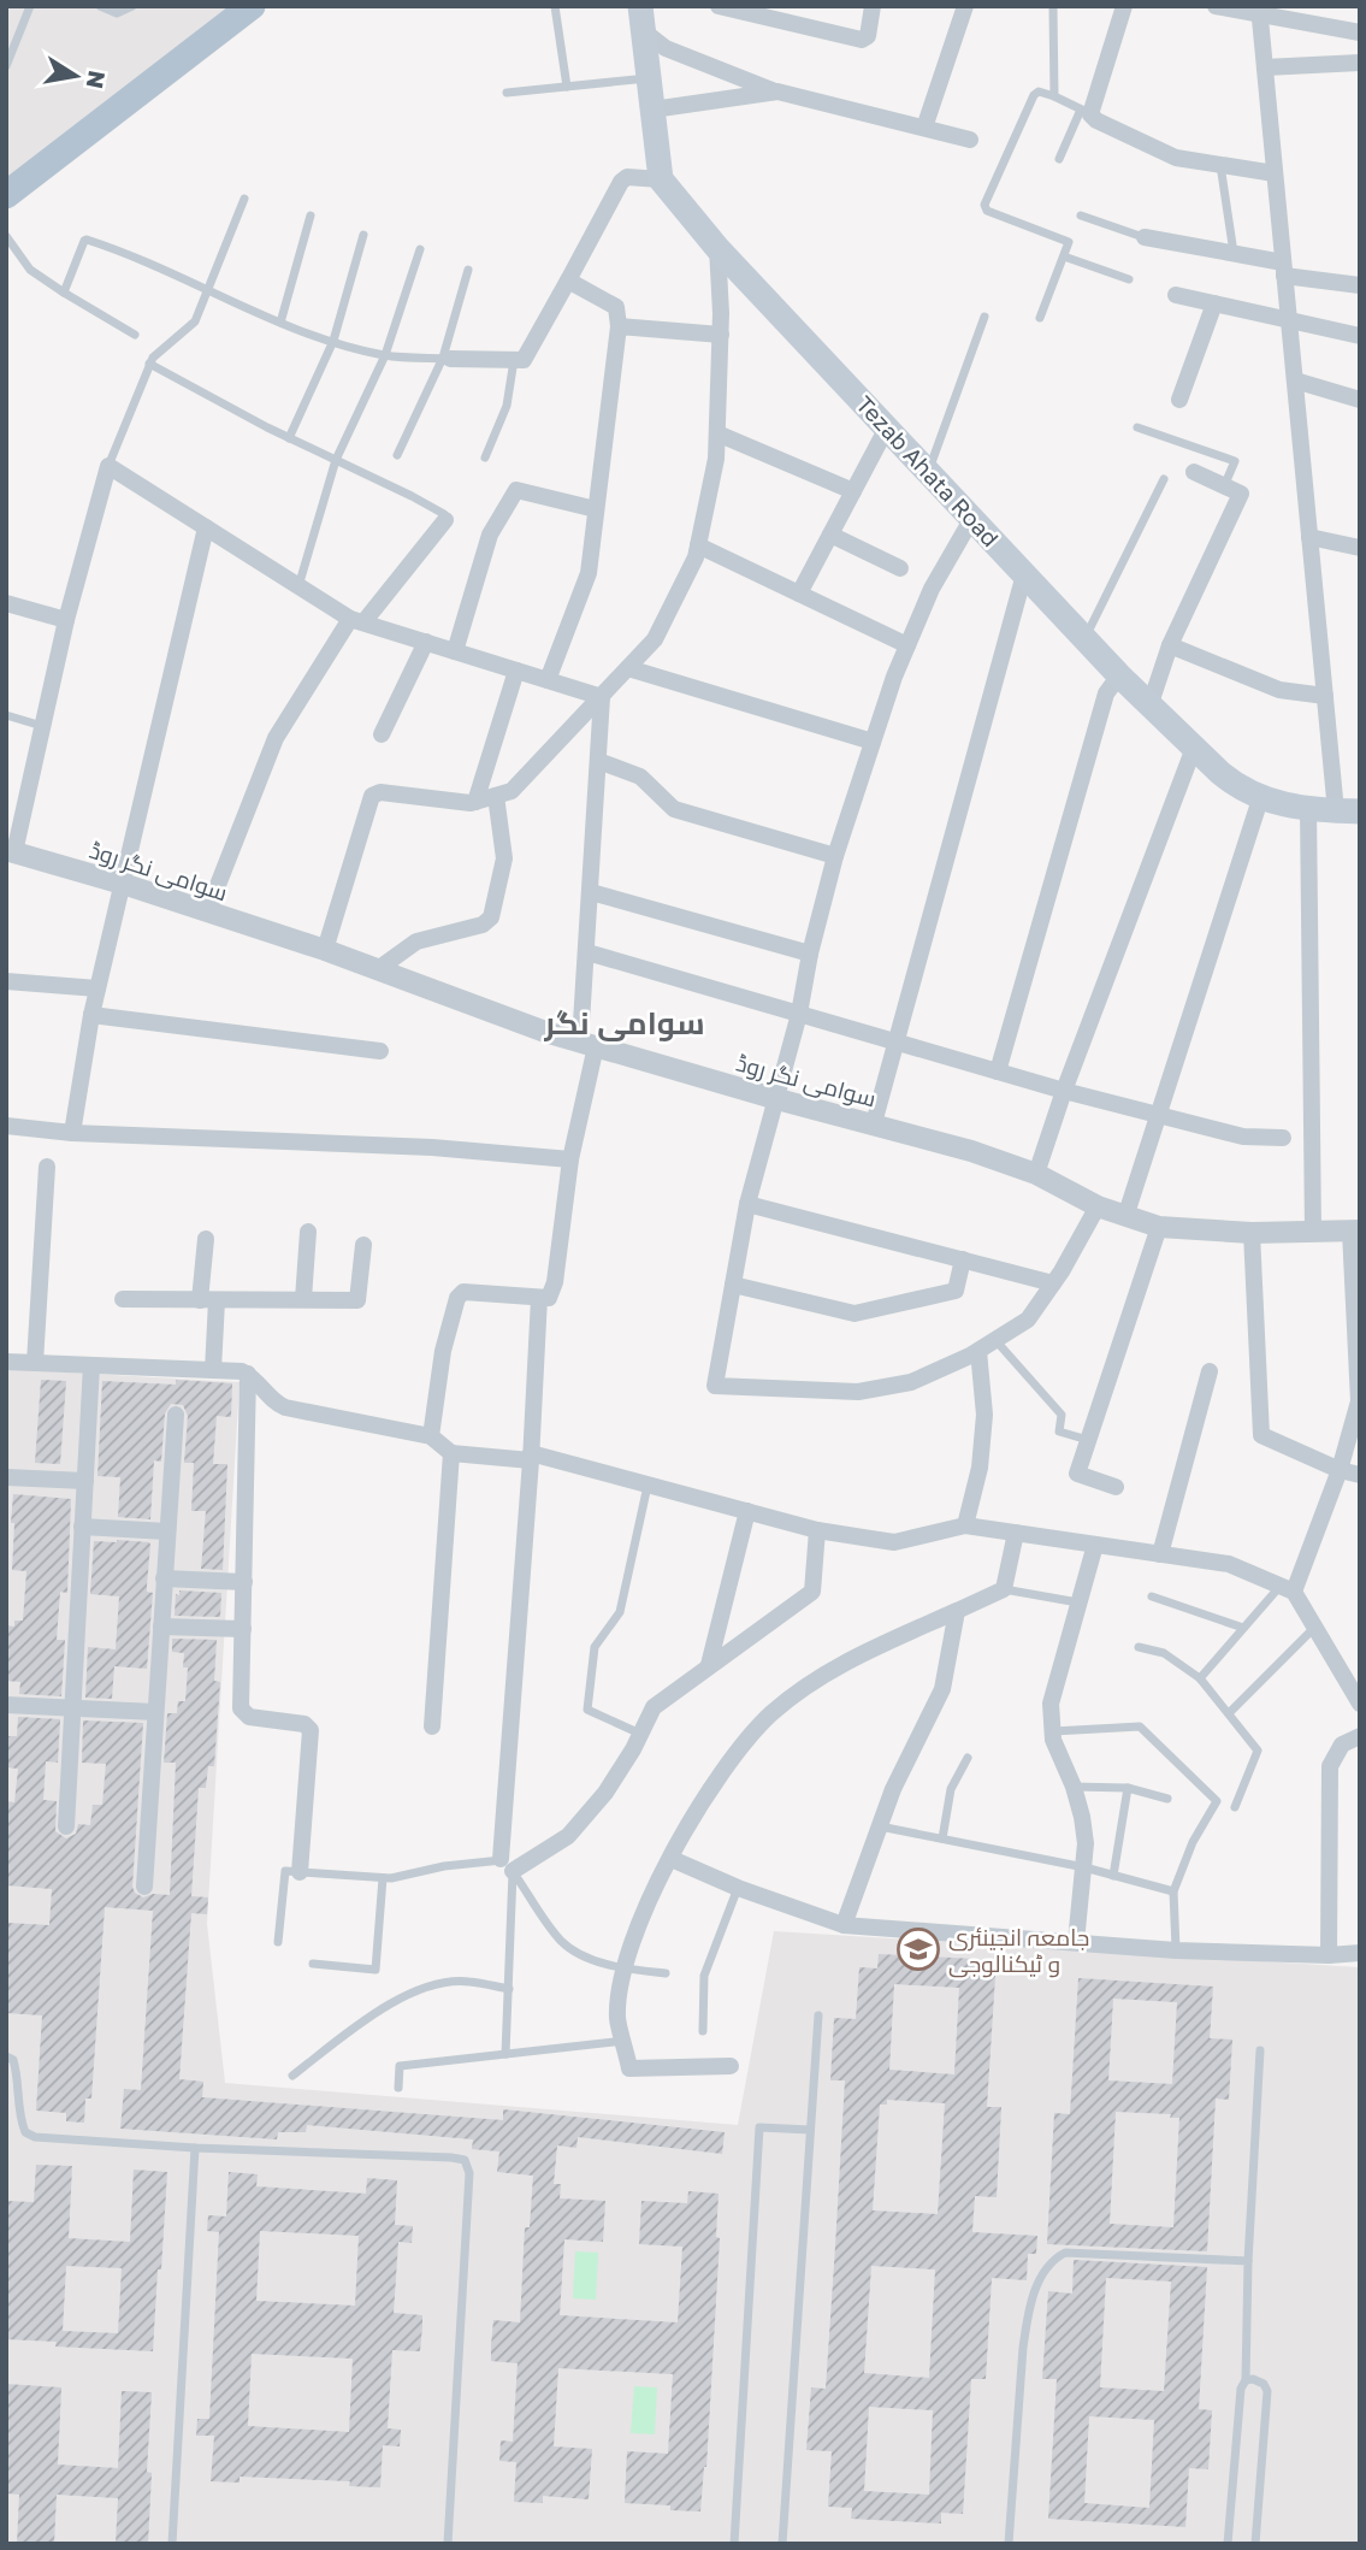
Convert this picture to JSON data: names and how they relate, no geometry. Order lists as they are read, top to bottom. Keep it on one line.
{"streets":{"main road":["Tezab Ahata Road"],"street":["سوامی نگر روڈ"]},"districts":["سوامی نگر"],"places":{"school or university":["جامعہ انجینئری و ٹیکنالوجی"]},"north":"right"}
